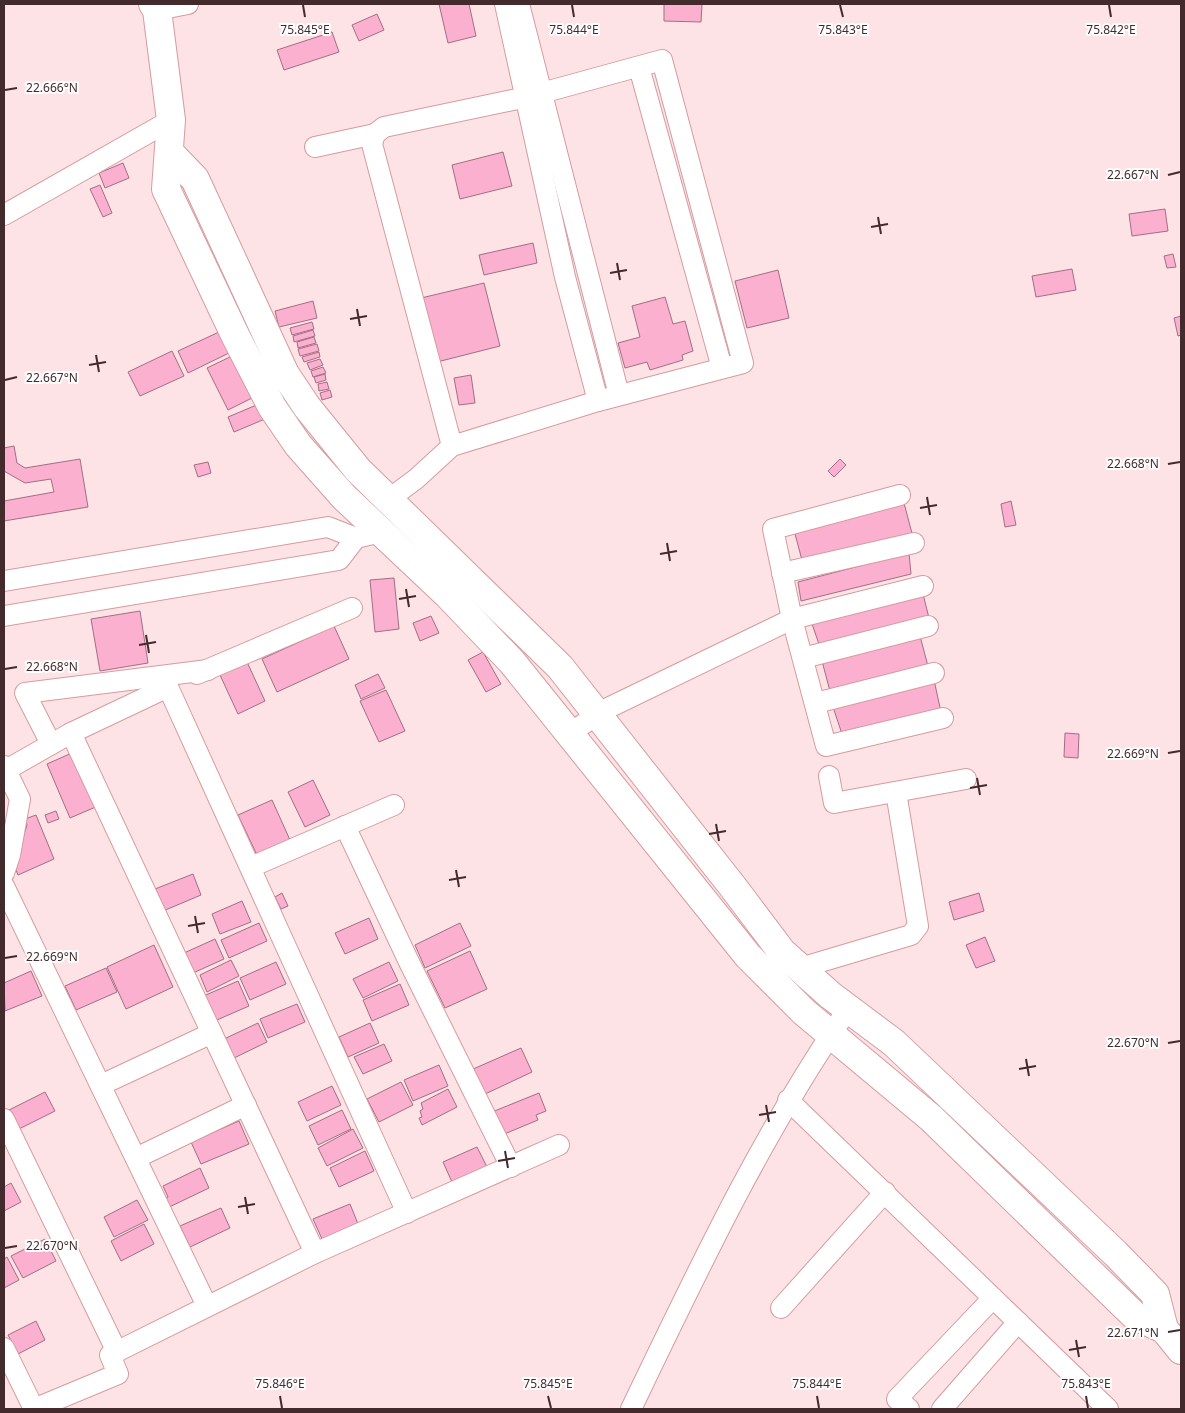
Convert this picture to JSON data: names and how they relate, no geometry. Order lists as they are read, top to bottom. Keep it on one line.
{"coordinates":["75.845°E","75.844°E","75.843°E","75.842°E","22.666°N","22.667°N","22.668°N","22.669°N","22.670°N","22.671°N","75.846°E"]}
